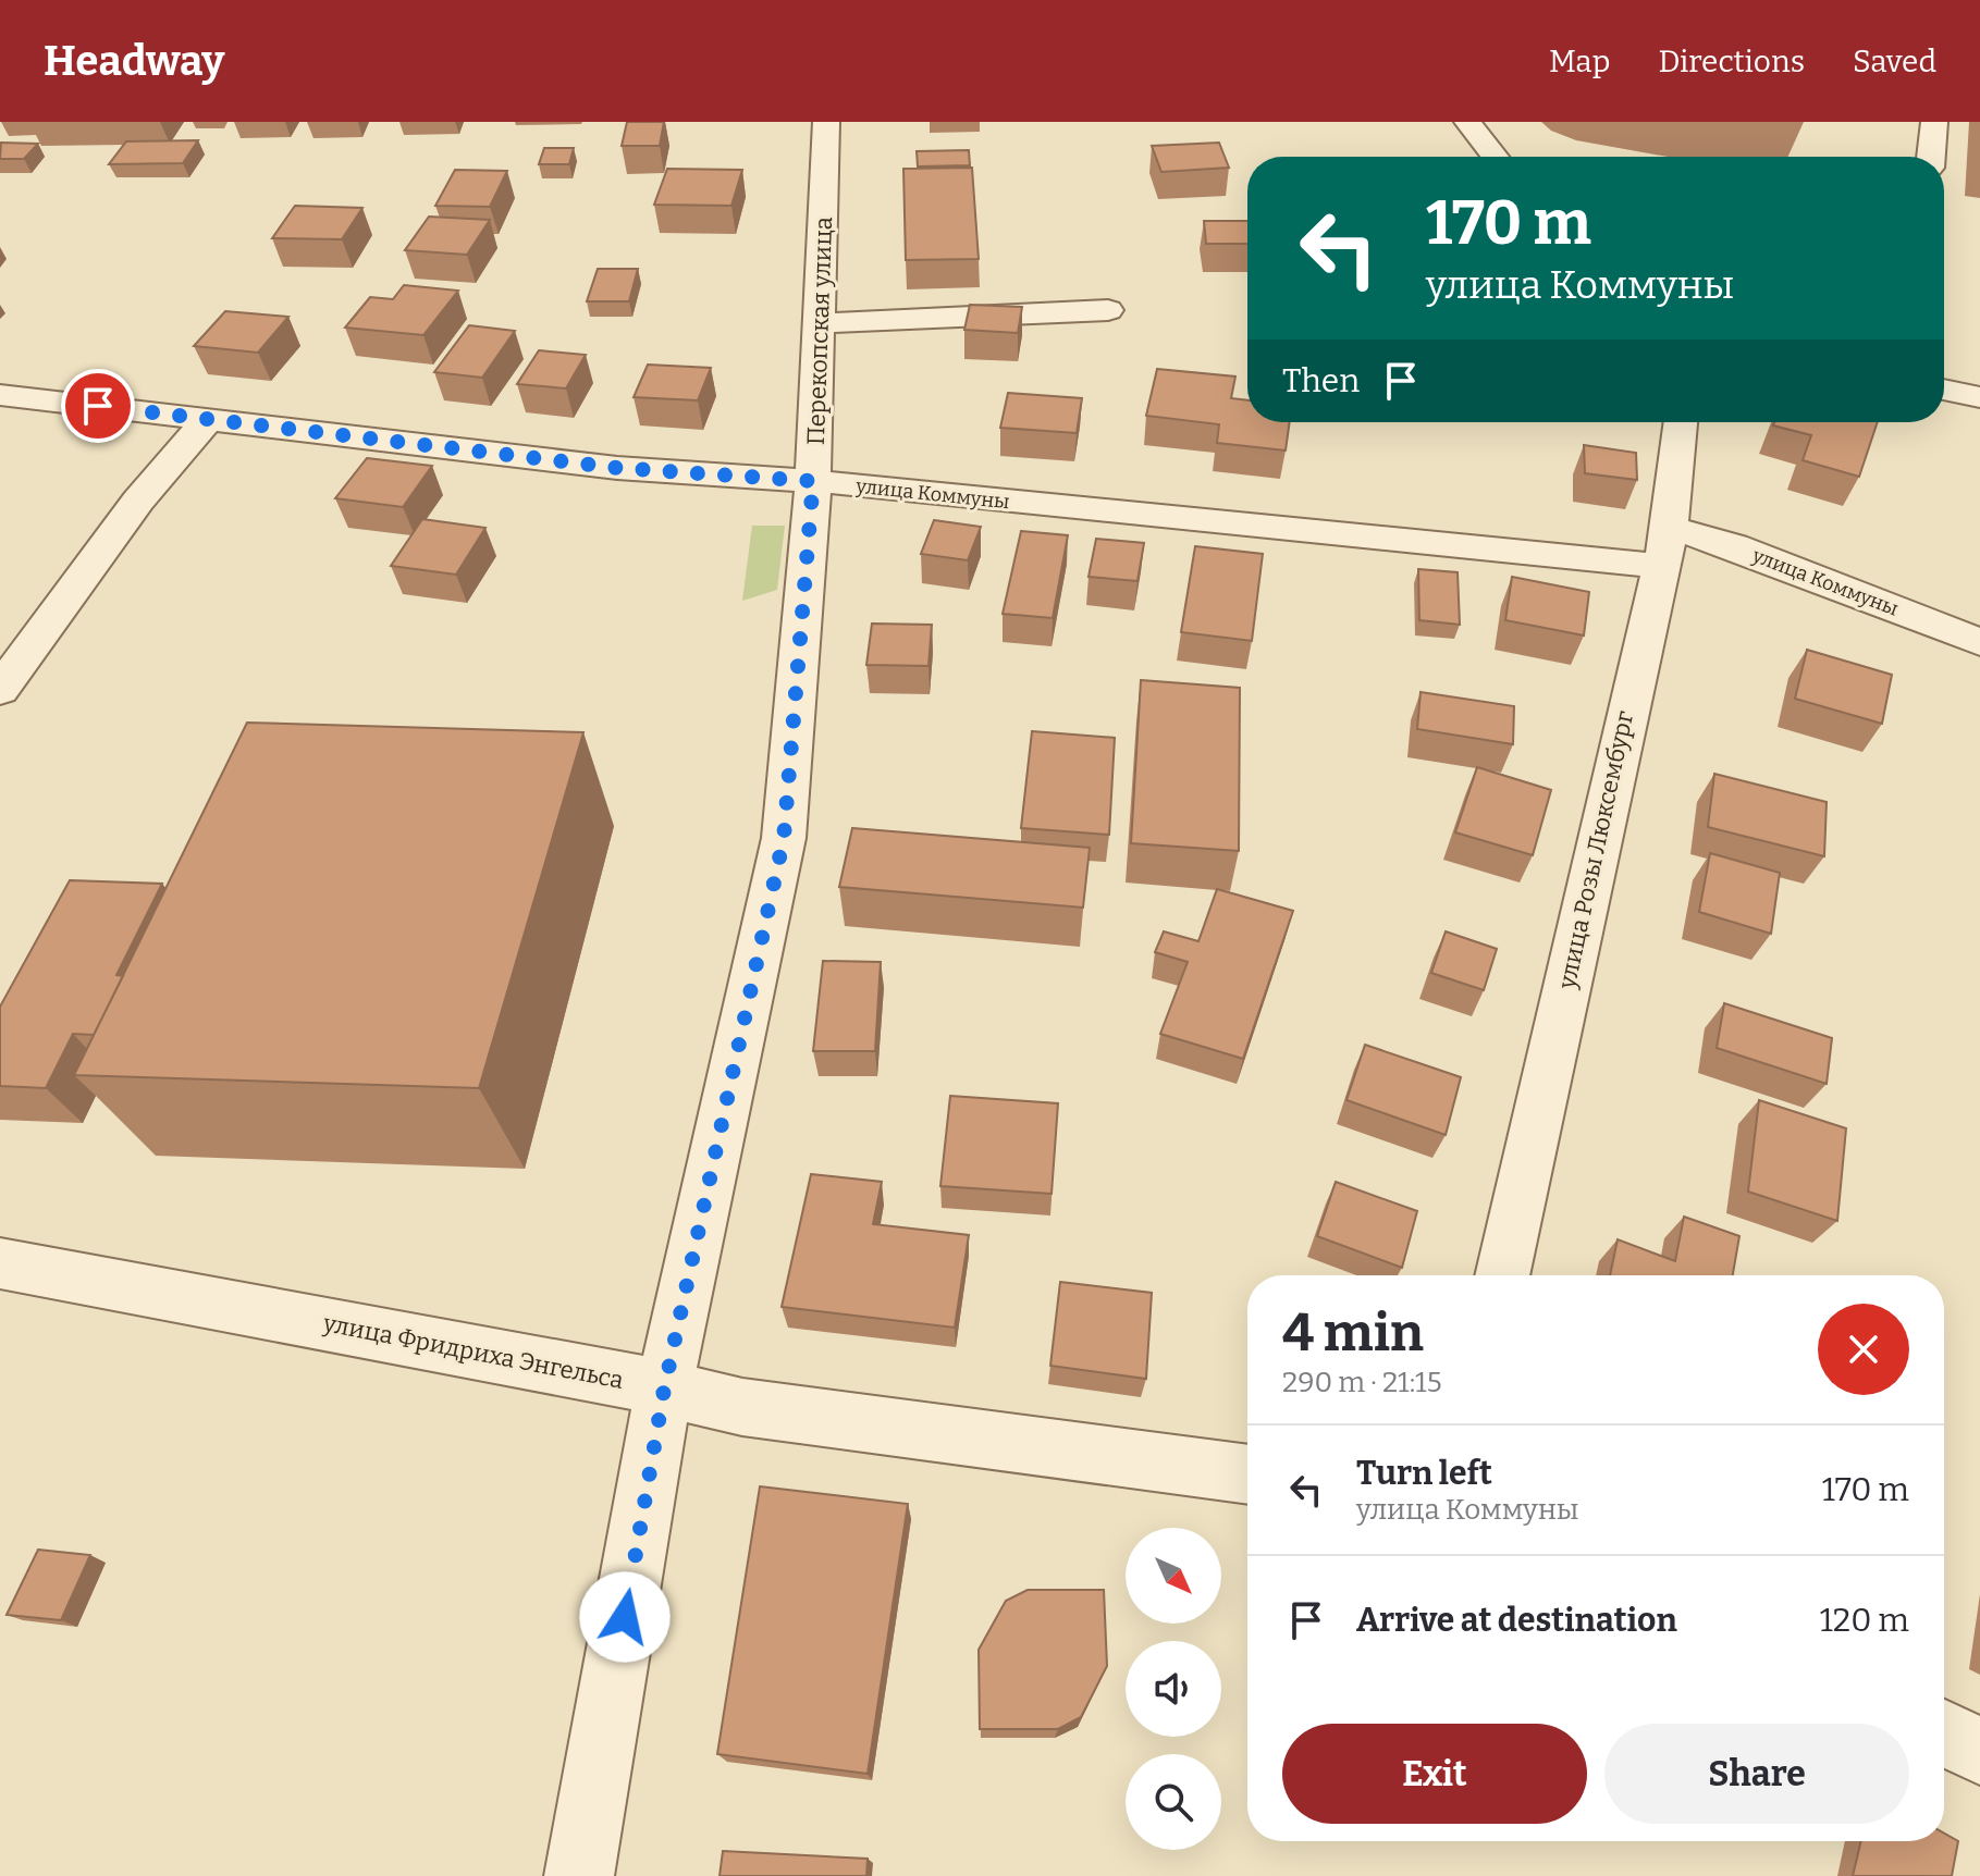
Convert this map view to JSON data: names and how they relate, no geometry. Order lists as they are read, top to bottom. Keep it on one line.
{"streets":{"street":["Перекопская улица","улица Коммуны","улица Розы Люксембург","улица Фридриха Энгельса"]},"crossings":[["Перекопская улица","улица Коммуны"],["Перекопская улица","улица Фридриха Энгельса"],["улица Коммуны","улица Розы Люксембург"]],"north":"bottom right","page":{"header":"Headway","nav":["Map","Directions","Saved"],"turn":["170 m","улица Коммуны"],"then":"Then","heading":["4 min","290 m · 21:15"],"list":[{"name":"Turn left","note":"улица Коммуны","value":"170 m"},{"name":"Arrive at destination","value":"120 m"}],"buttons":["Exit","Share"]}}
